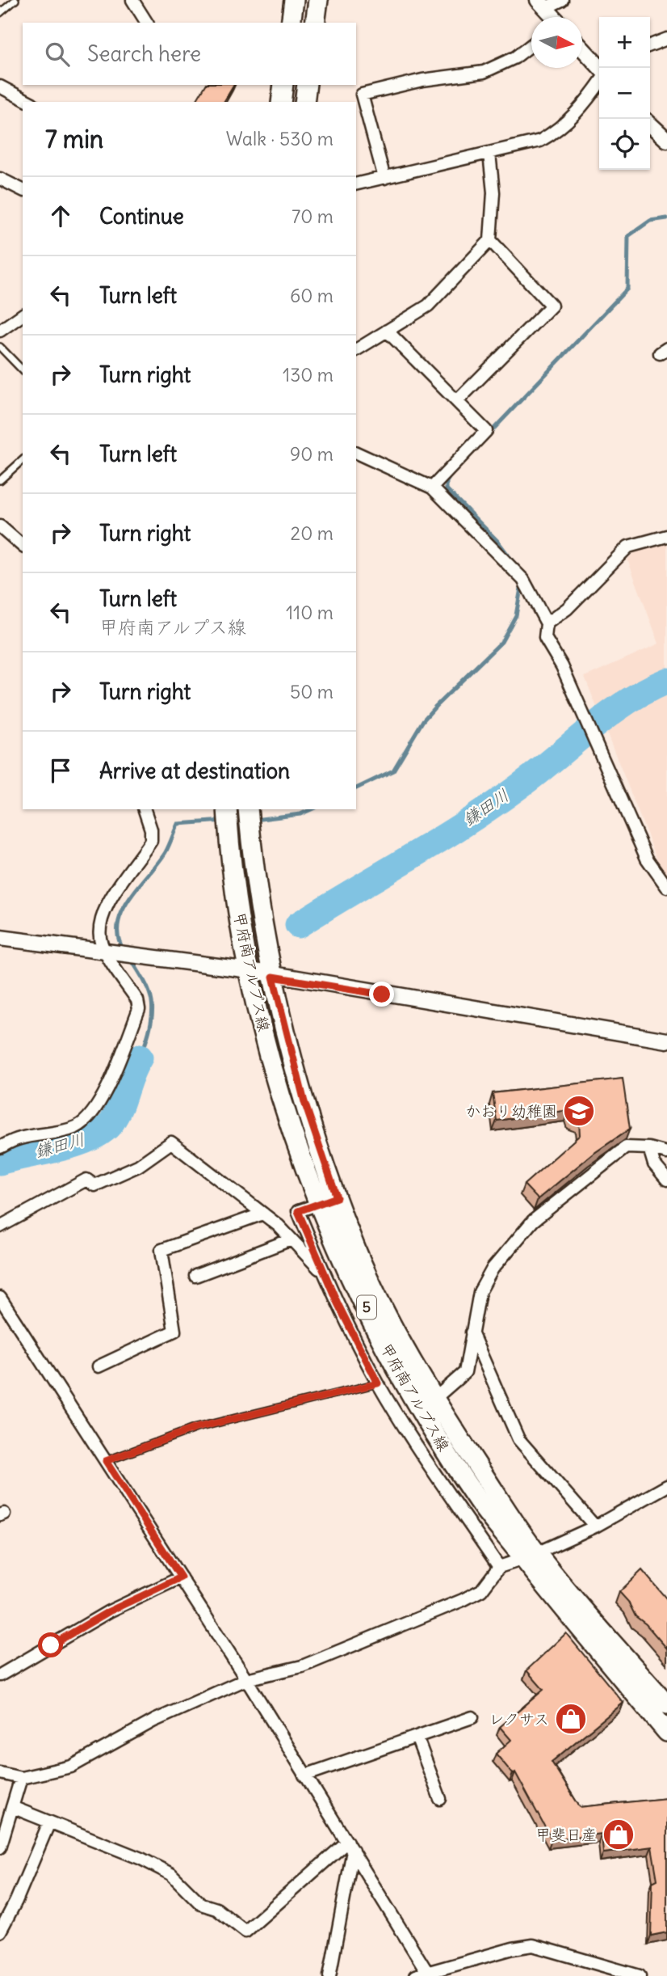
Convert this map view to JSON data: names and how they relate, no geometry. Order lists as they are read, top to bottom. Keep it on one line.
{"streets":{"main road":["甲府南アルプス線","5"]},"water":["鎌田川"],"places":{"school or university":["かおり幼稚園"],"shop":["レクサス","甲斐日産"]},"north":"right","page":{"map_buttons":["+","−"],"search":"Search here","heading":["7 min","Walk · 530 m"],"list":[["Continue","70 m"],["Turn left","60 m"],["Turn right","130 m"],["Turn left","90 m"],["Turn right","20 m"],["Turn left","甲府南アルプス線","110 m"],["Turn right","50 m"],"Arrive at destination"]}}
